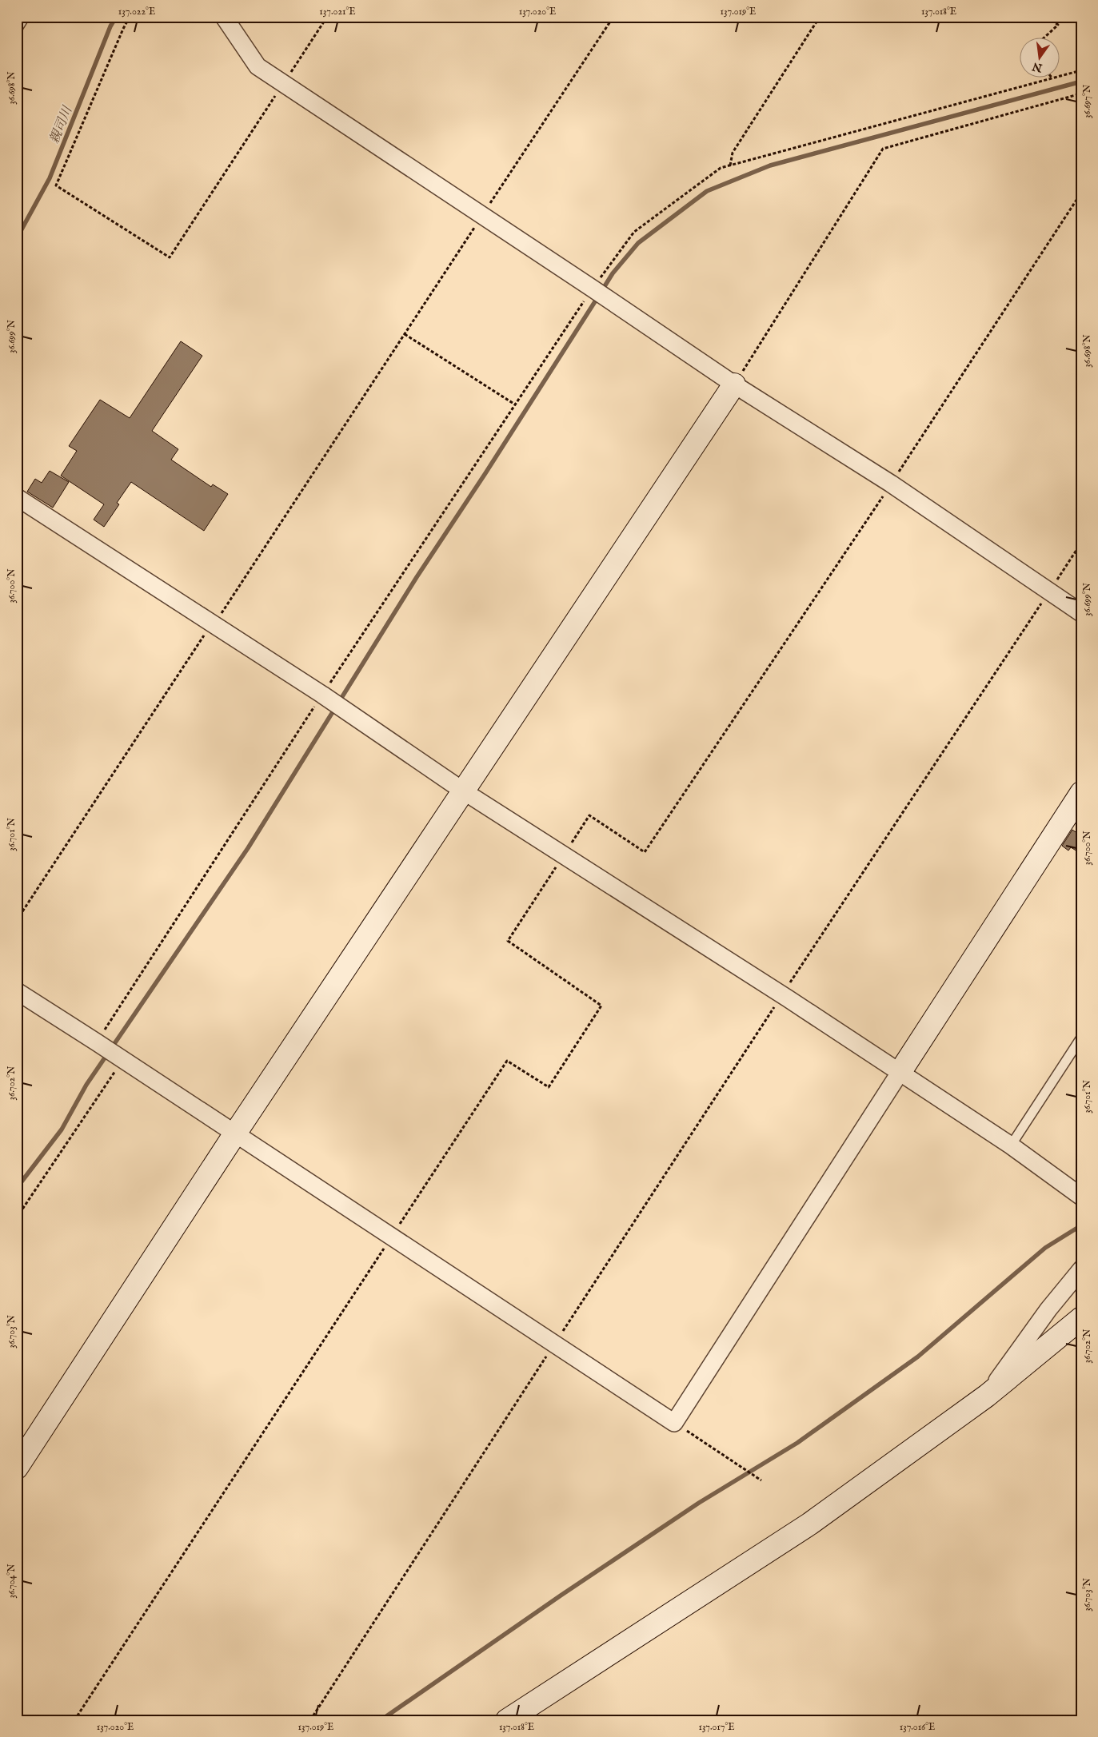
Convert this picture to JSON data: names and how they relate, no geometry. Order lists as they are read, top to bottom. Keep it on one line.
{"water":["親司川"],"north":"bottom","coordinates":["137.022°E","137.021°E","137.020°E","137.019°E","137.018°E","36.698°N","36.697°N","36.699°N","36.700°N","36.701°N","36.702°N","36.703°N","36.704°N","137.017°E","137.016°E"]}
